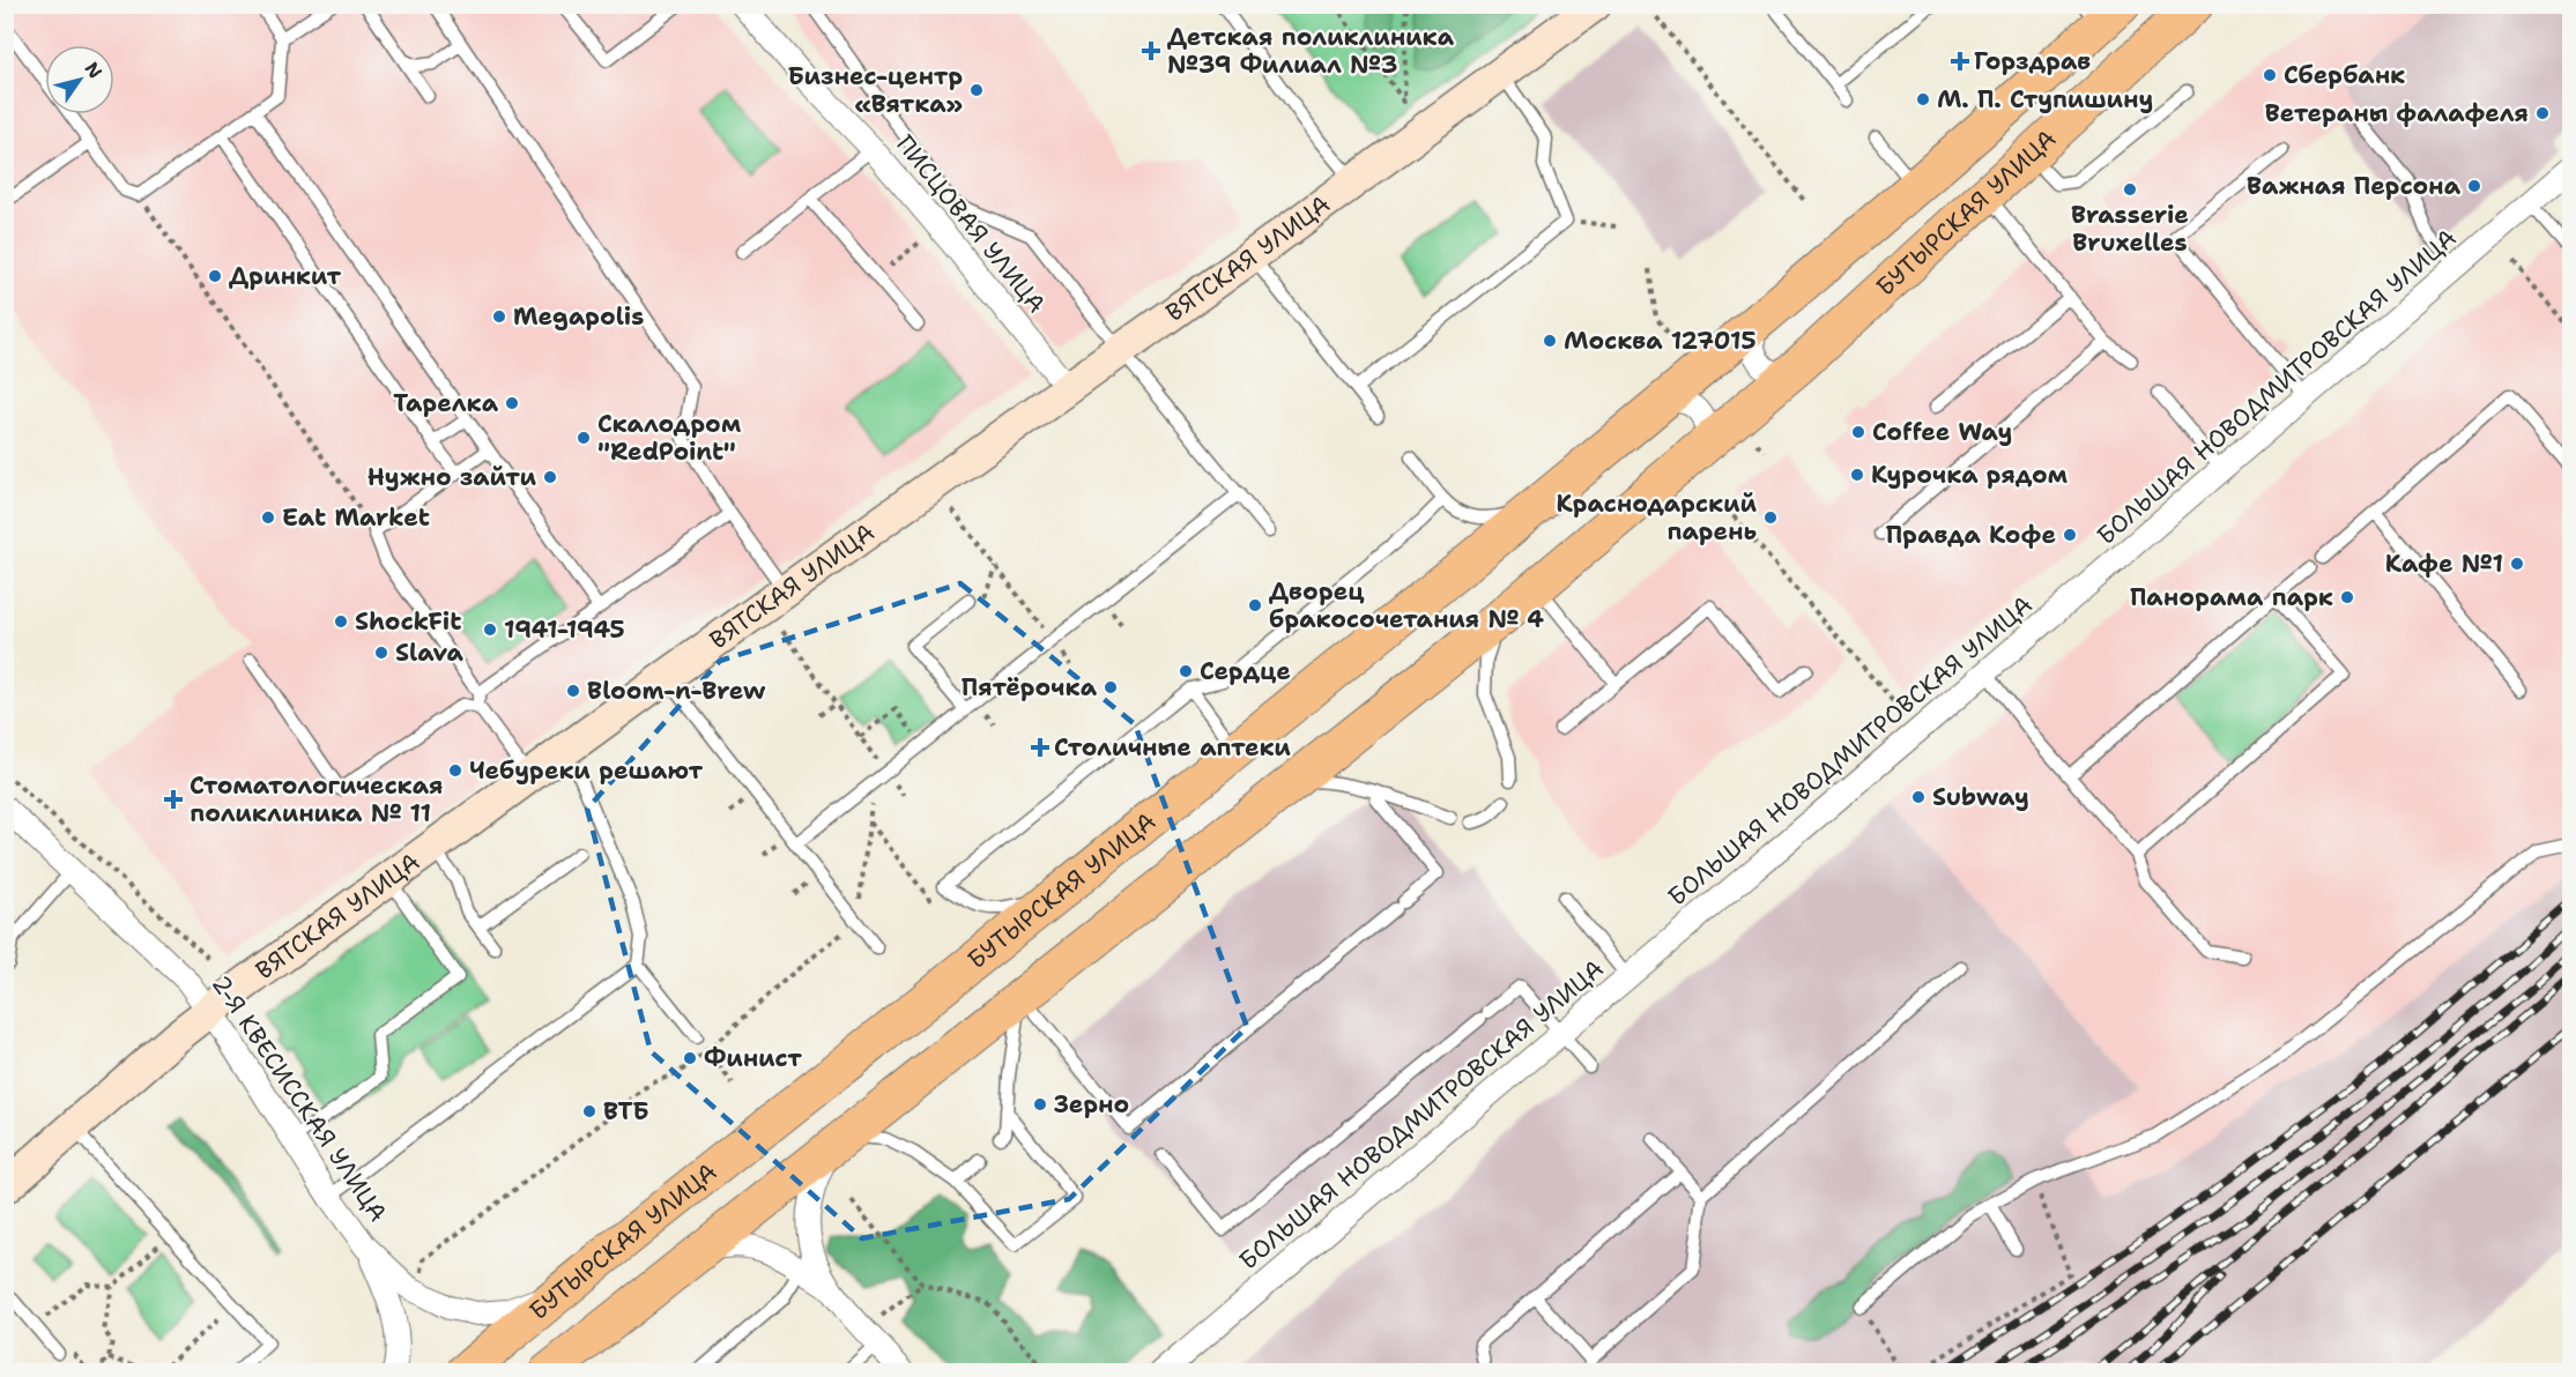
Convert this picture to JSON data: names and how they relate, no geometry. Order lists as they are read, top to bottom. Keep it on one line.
{"streets":{"main road":["БУТЫРСКАЯ УЛИЦА"],"street":["ПИСЦОВАЯ УЛИЦА","ВЯТСКАЯ УЛИЦА","БОЛЬШАЯ НОВОДМИТРОВСКАЯ УЛИЦА","2-Я КВЕСИССКАЯ УЛИЦА"]},"crossings":[["БУТЫРСКАЯ УЛИЦА","2-Я КВЕСИССКАЯ УЛИЦА"],["ПИСЦОВАЯ УЛИЦА","ВЯТСКАЯ УЛИЦА"],["ВЯТСКАЯ УЛИЦА","2-Я КВЕСИССКАЯ УЛИЦА"]],"places":{"health":["Детская поликлиника №39 Филиал №3","Горздрав","Столичные аптеки","Стоматологическая поликлиника № 11"],"other":["Сбербанк","Бизнес-центр «Вятка»","М. П. Ступишину","Ветераны фалафеля","Важная Персона","Brasserie Bruxelles","Дринкит","Megapolis","Москва 127015","Тарелка","Coffee Way","Скалодром \"RedPoint\"","Курочка рядом","Нужно зайти","Eat Market","Краснодарский парень","Правда Кофе","Кафе №1","Панорама парк","Дворец бракосочетания № 4","ShockFit","1941-1945","Slava","Сердце","Пятёрочка","Bloom-n-Brew","Чебуреки решают","Subway","Финист","Зерно","ВТБ"]},"north":"top right"}
